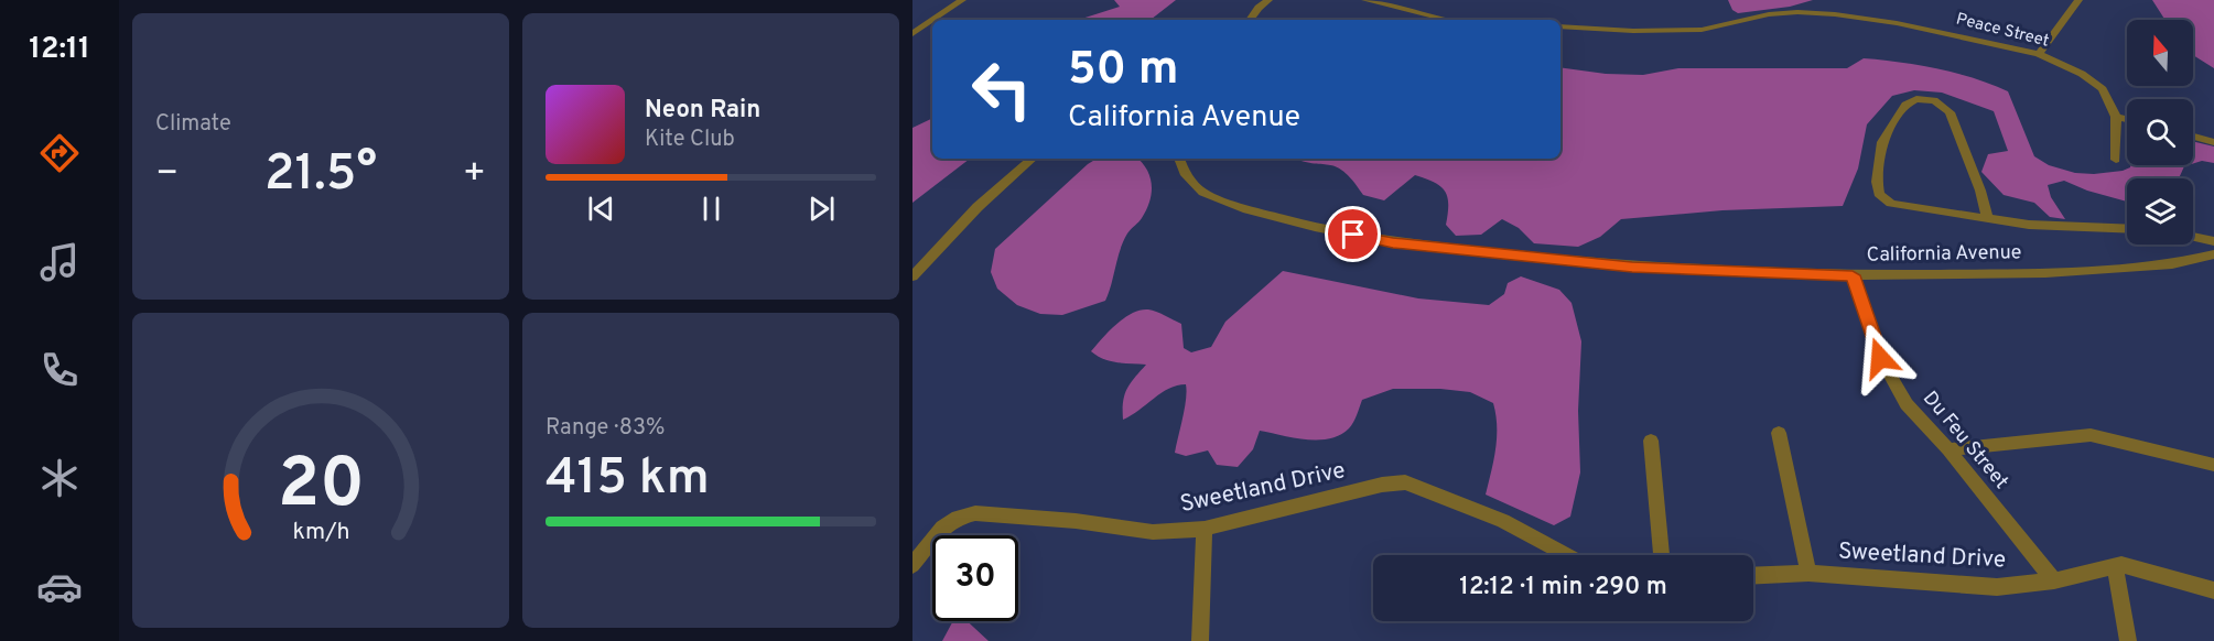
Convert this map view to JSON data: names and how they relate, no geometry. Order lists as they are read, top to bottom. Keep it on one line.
{"streets":{"street":["Peace Street","California Avenue","Du Feu Street","Sweetland Drive"]},"crossings":[["California Avenue","Du Feu Street"],["Du Feu Street","Sweetland Drive"]],"north":"top","page":{"tabs":"12:11","tile":["Climate",["Range · 83%","415 km"]],"turn":["50 m","California Avenue"],"song":["Neon Rain","Kite Club"],"heat":["−","21.5°","+"],"limit":"30","trip":"12:12 · 1 min · 290 m","gauge":["20","km/h"]}}
